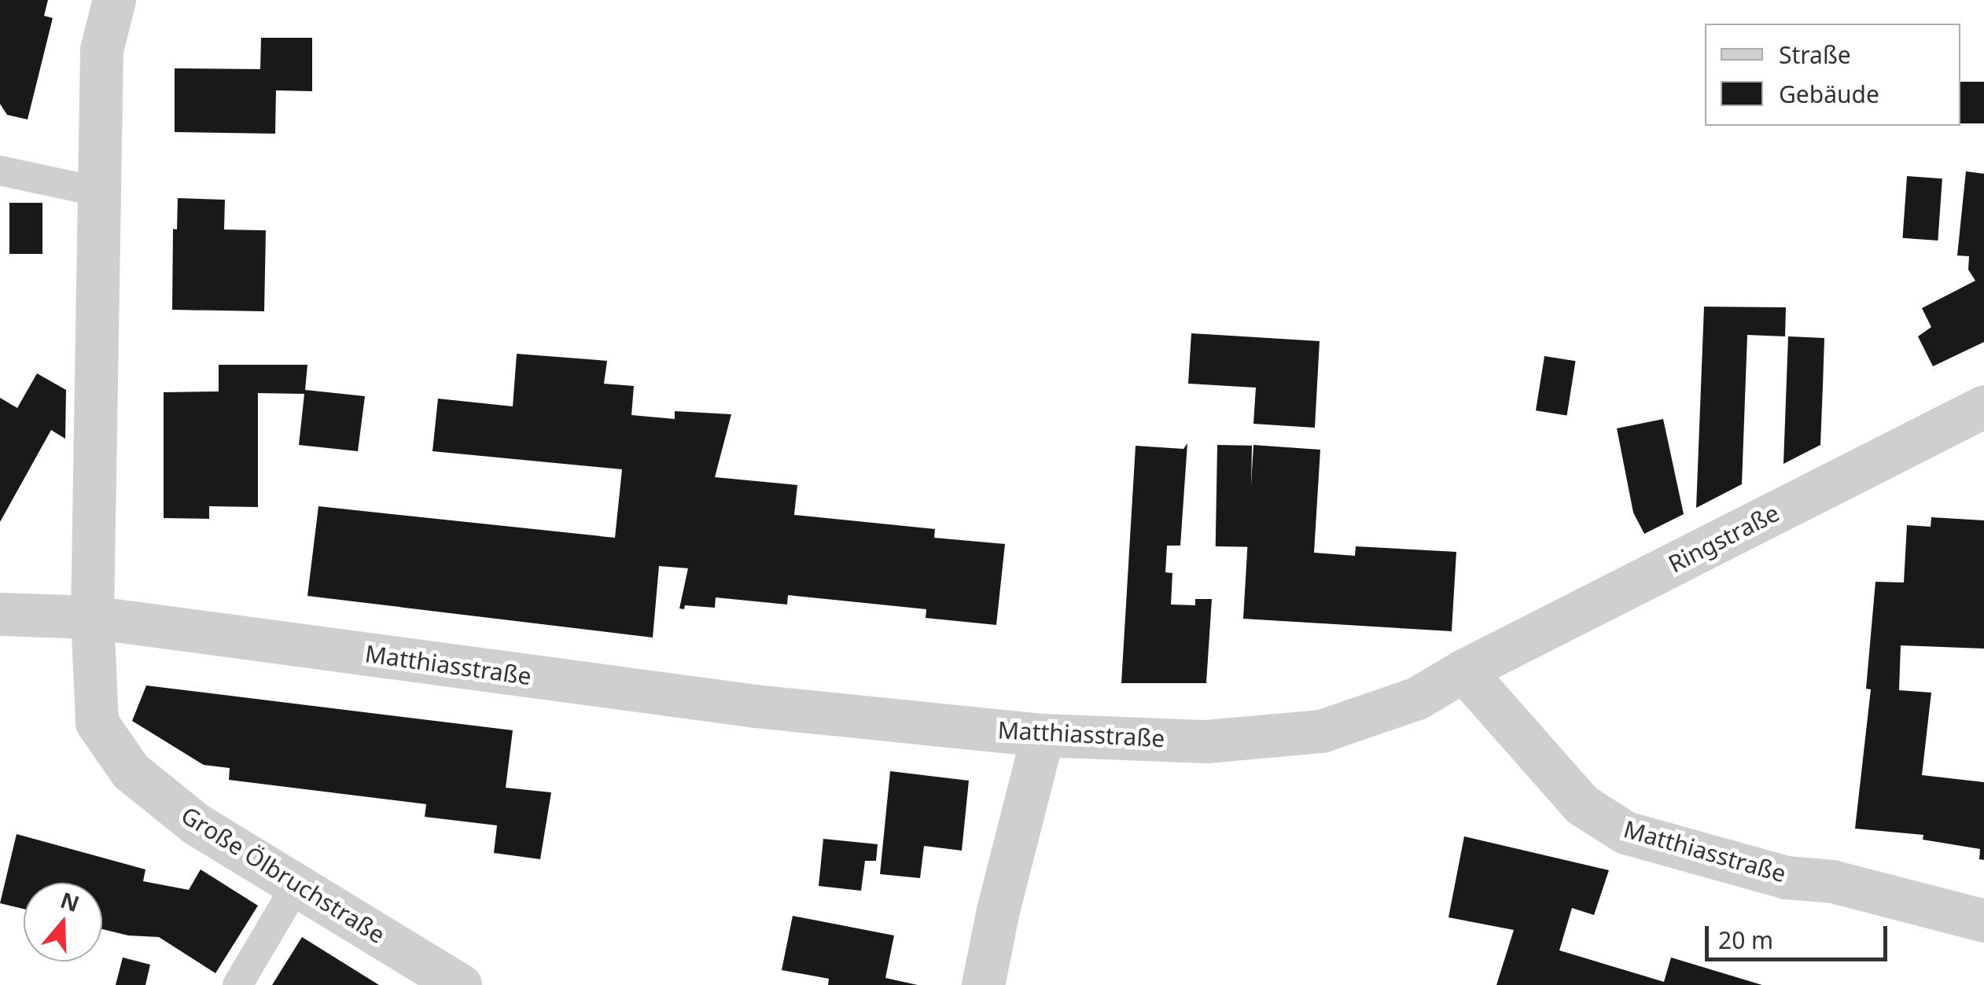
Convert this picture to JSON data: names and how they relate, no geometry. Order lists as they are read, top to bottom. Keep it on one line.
{"streets":{"street":["Ringstraße","Matthiasstraße","Große Ölbruchstraße"]},"crossings":[["Ringstraße","Matthiasstraße"],["Matthiasstraße","Große Ölbruchstraße"]],"legend":["Straße","Gebäude"],"scale_bar":"20 m","north":"top"}
